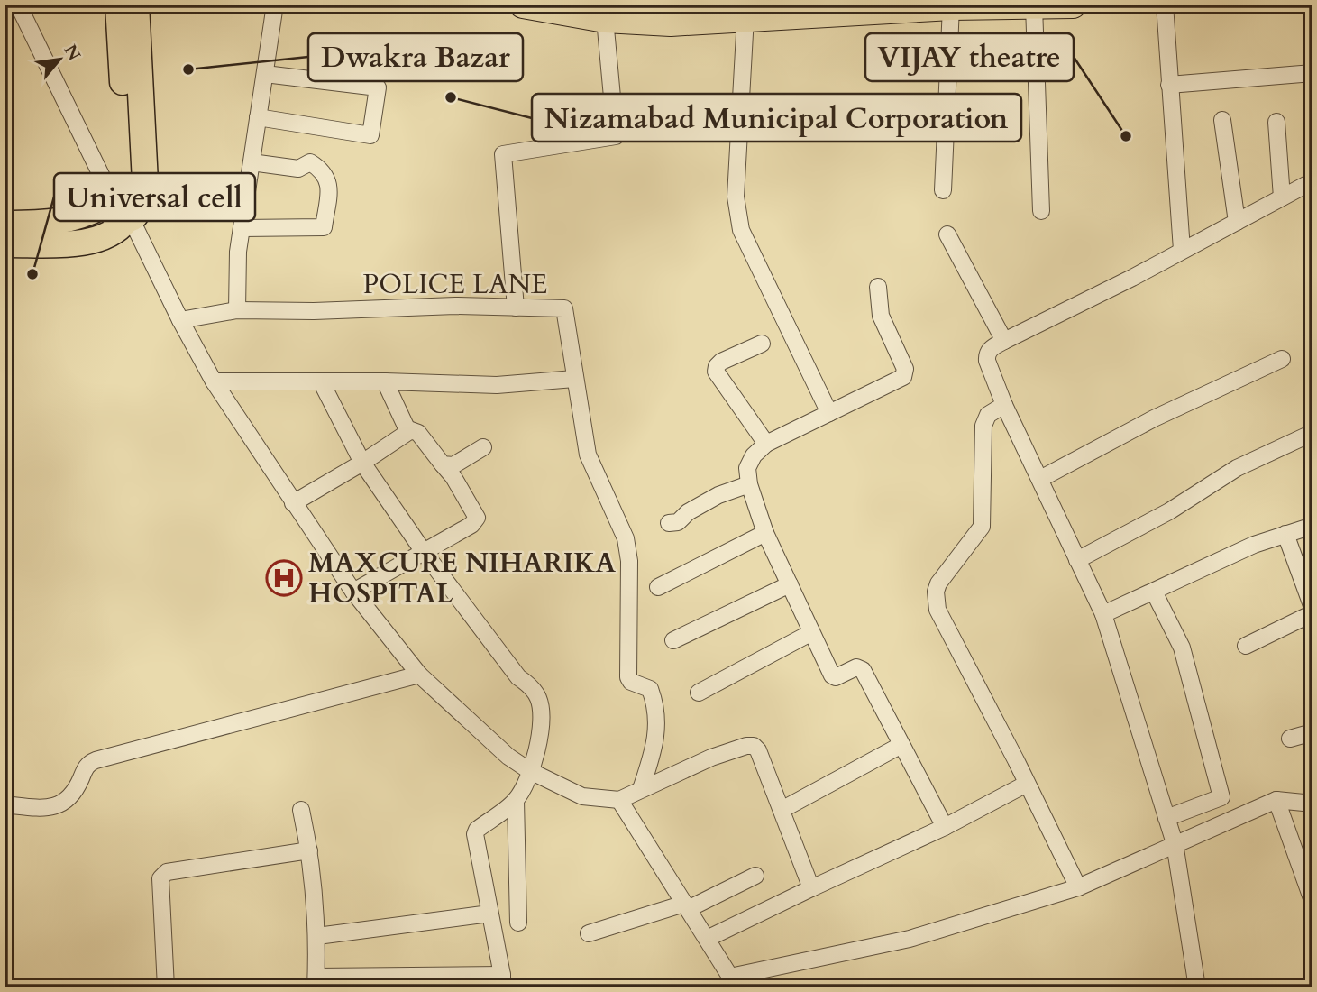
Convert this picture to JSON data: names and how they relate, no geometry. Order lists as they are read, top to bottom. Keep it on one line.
{"streets":{"street":["POLICE LANE"]},"places":{"other":["Dwakra Bazar","Nizamabad Municipal Corporation","VIJAY theatre","Universal cell"],"hospital":["MAXCURE NIHARIKA HOSPITAL"]},"north":"top right"}
